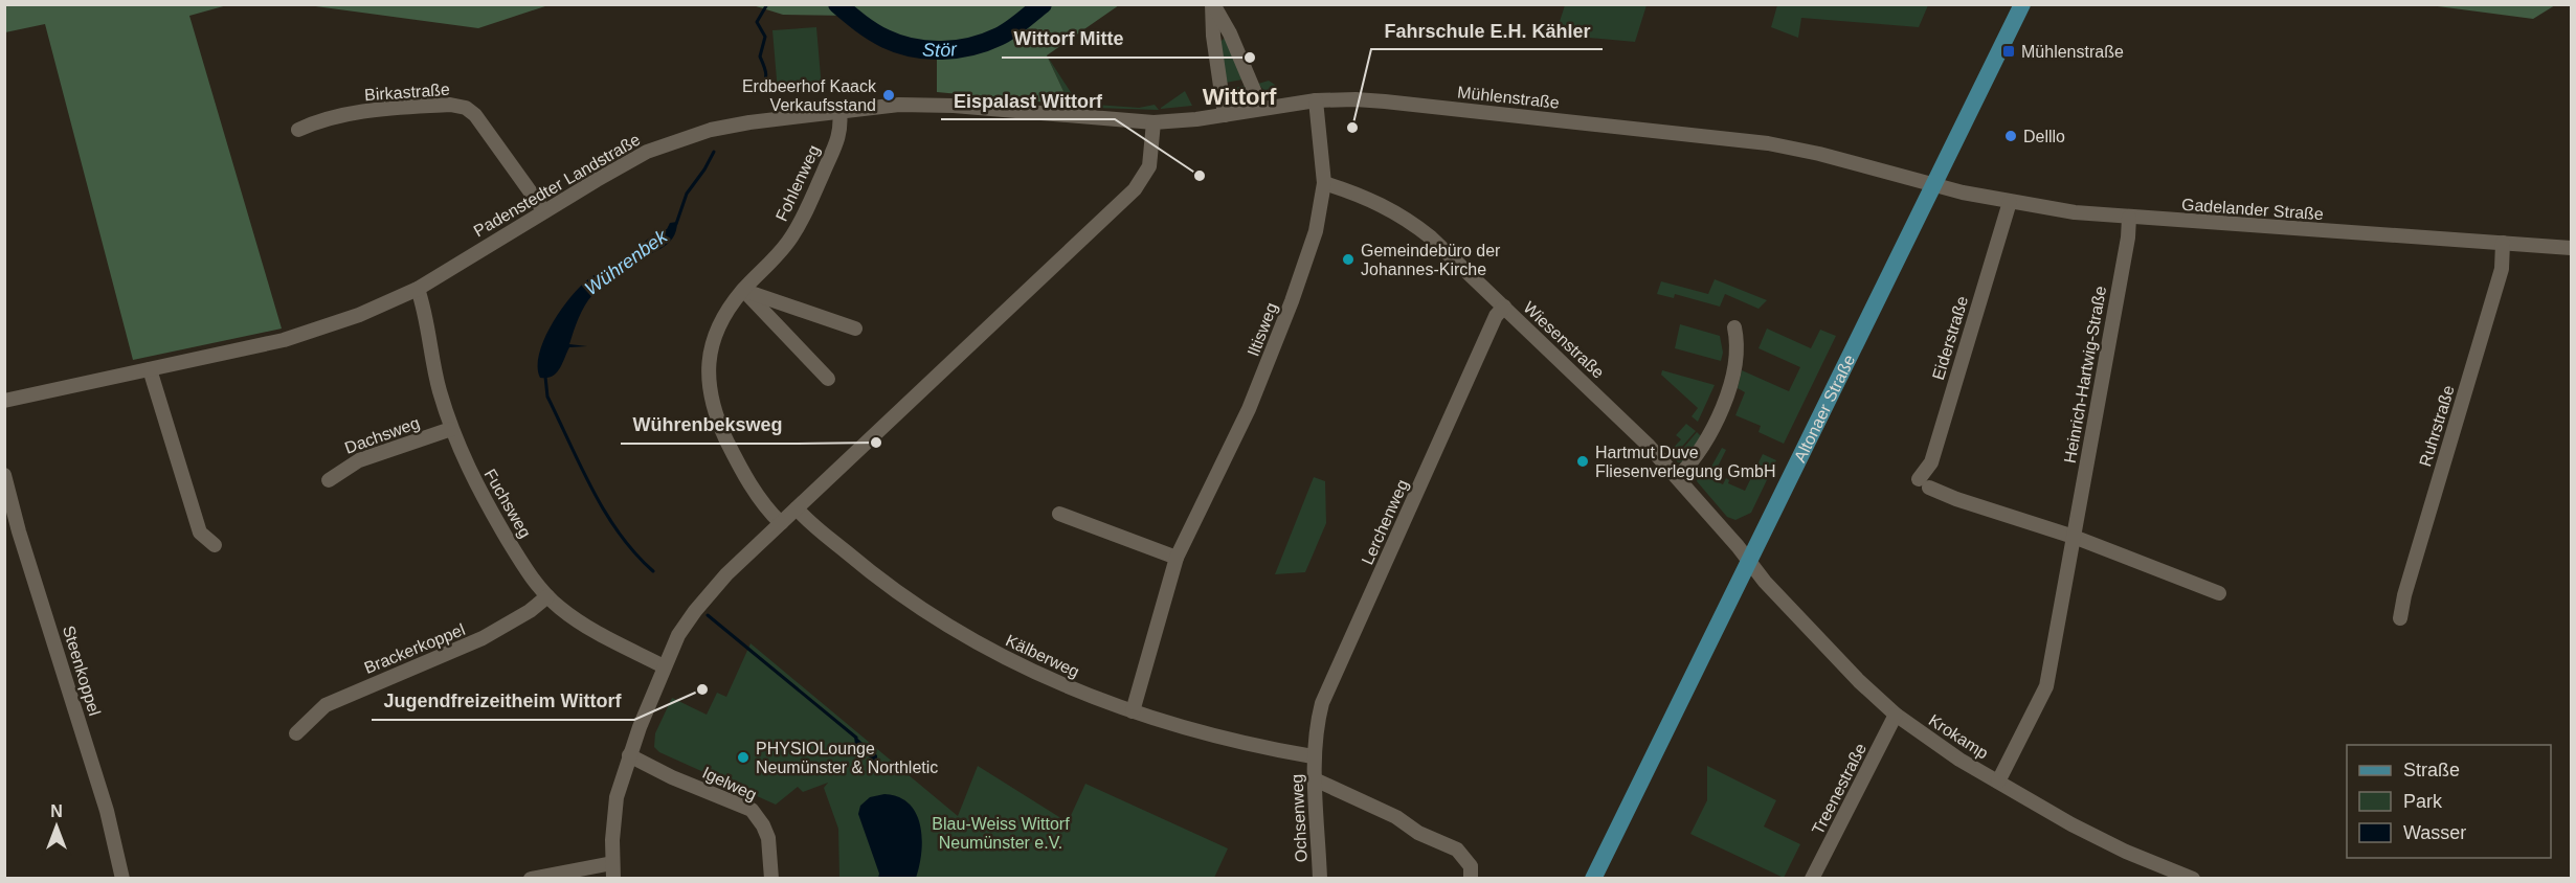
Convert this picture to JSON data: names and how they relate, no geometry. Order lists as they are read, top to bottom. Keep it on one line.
{"streets":{"main road":["Altonaer Straße"],"street":["Birkastraße","Mühlenstraße","Fohlenweg","Padenstedter Landstraße","Gadelander Straße","Iltisweg","Eiderstraße","Wiesenstraße","Heinrich-Hartwig-Straße","Ruhrstraße","Dachsweg","Fuchsweg","Lerchenweg","Brackerkoppel","Kälberweg","Steenkoppel","Krokamp","Igelweg","Treenestraße","Ochsenweg"]},"crossings":[["Birkastraße","Padenstedter Landstraße"],["Mühlenstraße","Padenstedter Landstraße"],["Mühlenstraße","Gadelander Straße"],["Mühlenstraße","Iltisweg"],["Mühlenstraße","Altonaer Straße"],["Fohlenweg","Padenstedter Landstraße"],["Padenstedter Landstraße","Fuchsweg"],["Gadelander Straße","Eiderstraße"],["Gadelander Straße","Heinrich-Hartwig-Straße"],["Gadelander Straße","Altonaer Straße"],["Gadelander Straße","Ruhrstraße"],["Iltisweg","Wiesenstraße"],["Iltisweg","Kälberweg"],["Eiderstraße","Heinrich-Hartwig-Straße"],["Wiesenstraße","Altonaer Straße"],["Wiesenstraße","Lerchenweg"],["Wiesenstraße","Krokamp"],["Heinrich-Hartwig-Straße","Krokamp"],["Altonaer Straße","Krokamp"],["Dachsweg","Fuchsweg"],["Fuchsweg","Brackerkoppel"],["Lerchenweg","Kälberweg"],["Lerchenweg","Ochsenweg"],["Kälberweg","Ochsenweg"],["Krokamp","Treenestraße"]],"districts":["Wittorf"],"water":["Stör","Wührenbek"],"parks":["Blau-Weiss Wittorf Neumünster e.V."],"places":{"transit":["Mühlenstraße"],"other":["Wittorf Mitte","Erdbeerhof Kaack Verkaufsstand","Fahrschule E.H. Kähler","Delllo","Eispalast Wittorf","Gemeindebüro der Johannes-Kirche","Wührenbeksweg","Hartmut Duve Fliesenverlegung GmbH","Jugendfreizeitheim Wittorf","PHYSIOLounge Neumünster & Northletic"]},"legend":["Straße","Park","Wasser"],"north":"top"}
